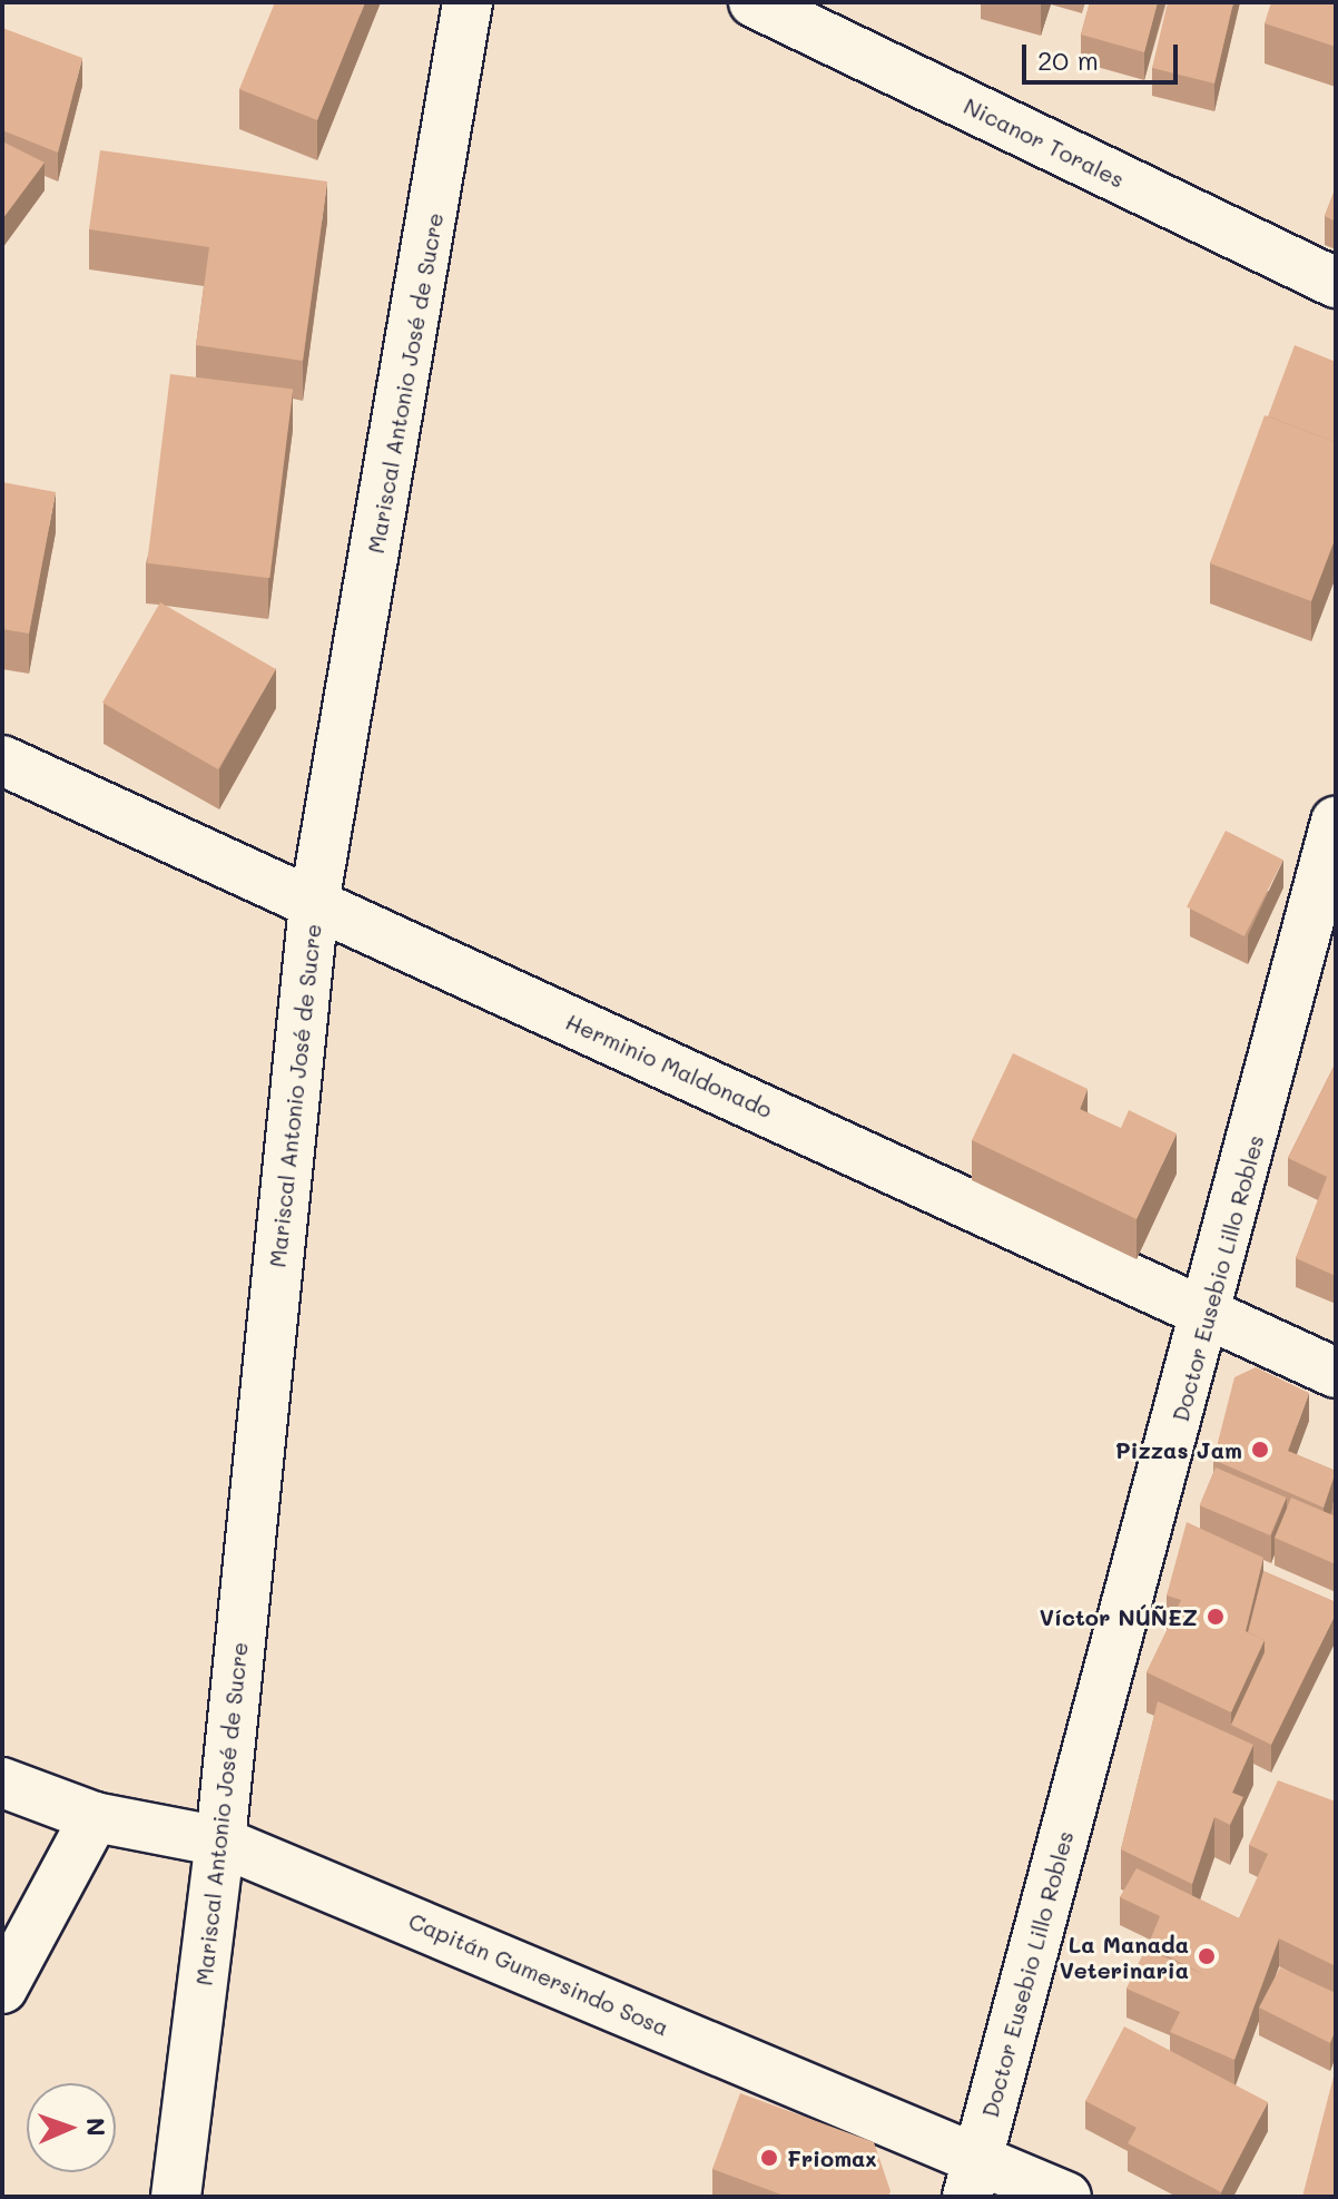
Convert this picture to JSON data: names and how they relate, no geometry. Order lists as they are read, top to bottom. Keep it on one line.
{"streets":{"street":["Nicanor Torales","Mariscal Antonio José de Sucre","Herminio Maldonado","Doctor Eusebio Lillo Robles","Capitán Gumersindo Sosa"]},"crossings":[["Mariscal Antonio José de Sucre","Herminio Maldonado"],["Mariscal Antonio José de Sucre","Capitán Gumersindo Sosa"],["Herminio Maldonado","Doctor Eusebio Lillo Robles"],["Doctor Eusebio Lillo Robles","Capitán Gumersindo Sosa"]],"places":["Pizzas Jam","Víctor NÚÑEZ","La Manada Veterinaria","Friomax"],"scale_bar":"20 m","north":"right"}
